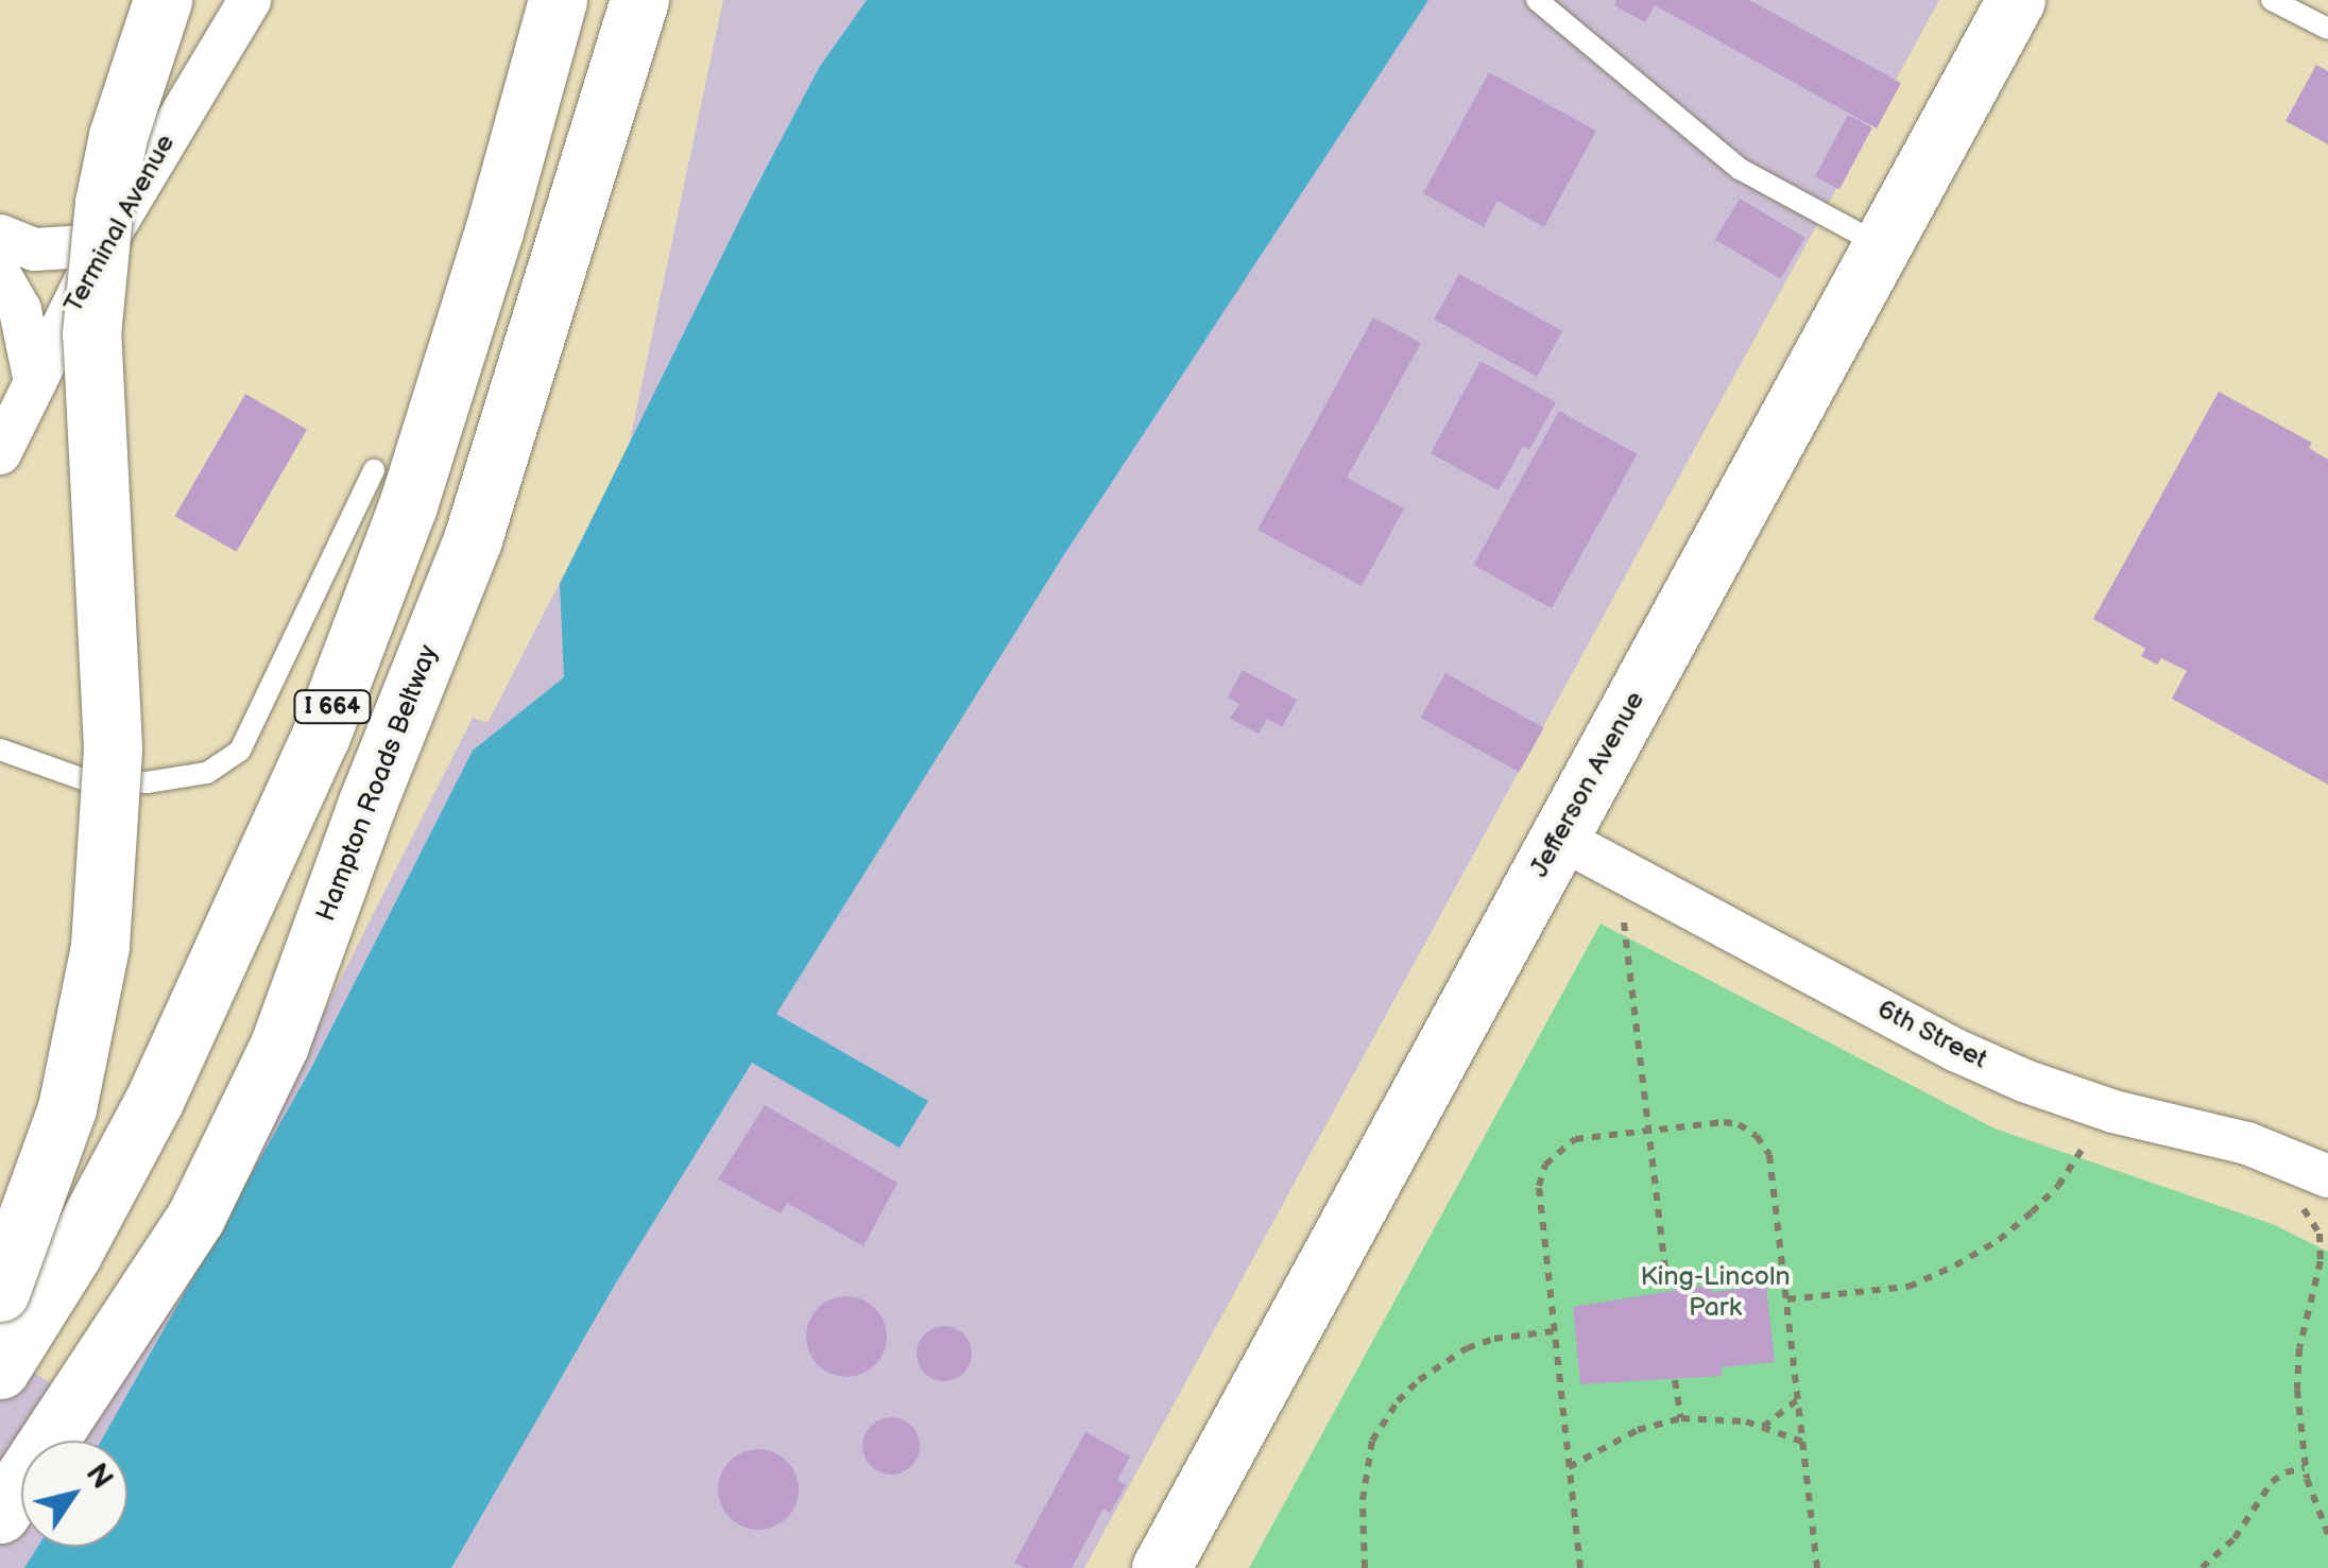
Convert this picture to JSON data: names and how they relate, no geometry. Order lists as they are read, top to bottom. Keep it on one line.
{"streets":{"main road":["I 664","Hampton Roads Beltway","Jefferson Avenue"],"street":["Terminal Avenue","6th Street"]},"crossings":[["Jefferson Avenue","6th Street"]],"parks":["King-Lincoln Park"],"north":"top right"}
